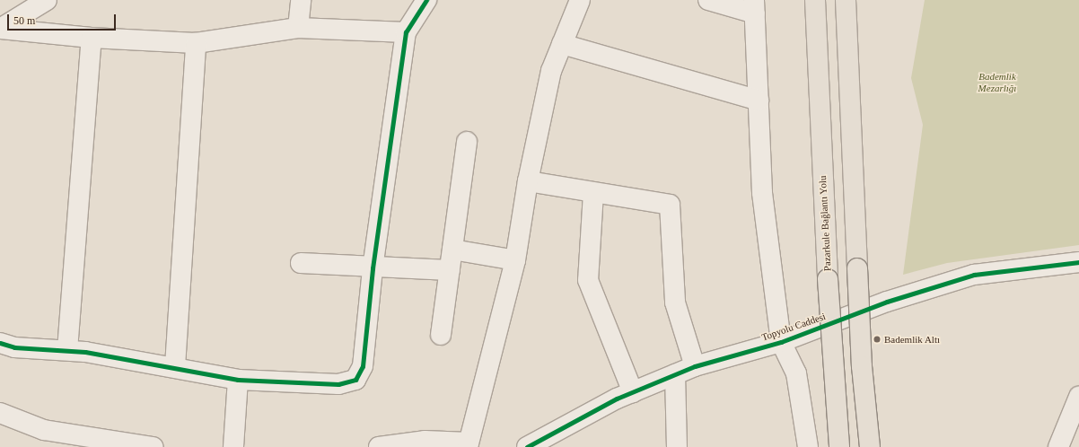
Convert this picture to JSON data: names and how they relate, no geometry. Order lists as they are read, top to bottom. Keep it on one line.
{"streets":{"main road":["Pazarkule Bağlantı Yolu"],"street":["Topyolu Caddesi"]},"parks":["Bademlik Mezarlığı"],"places":["Bademlik Altı"],"scale_bar":"50 m"}
